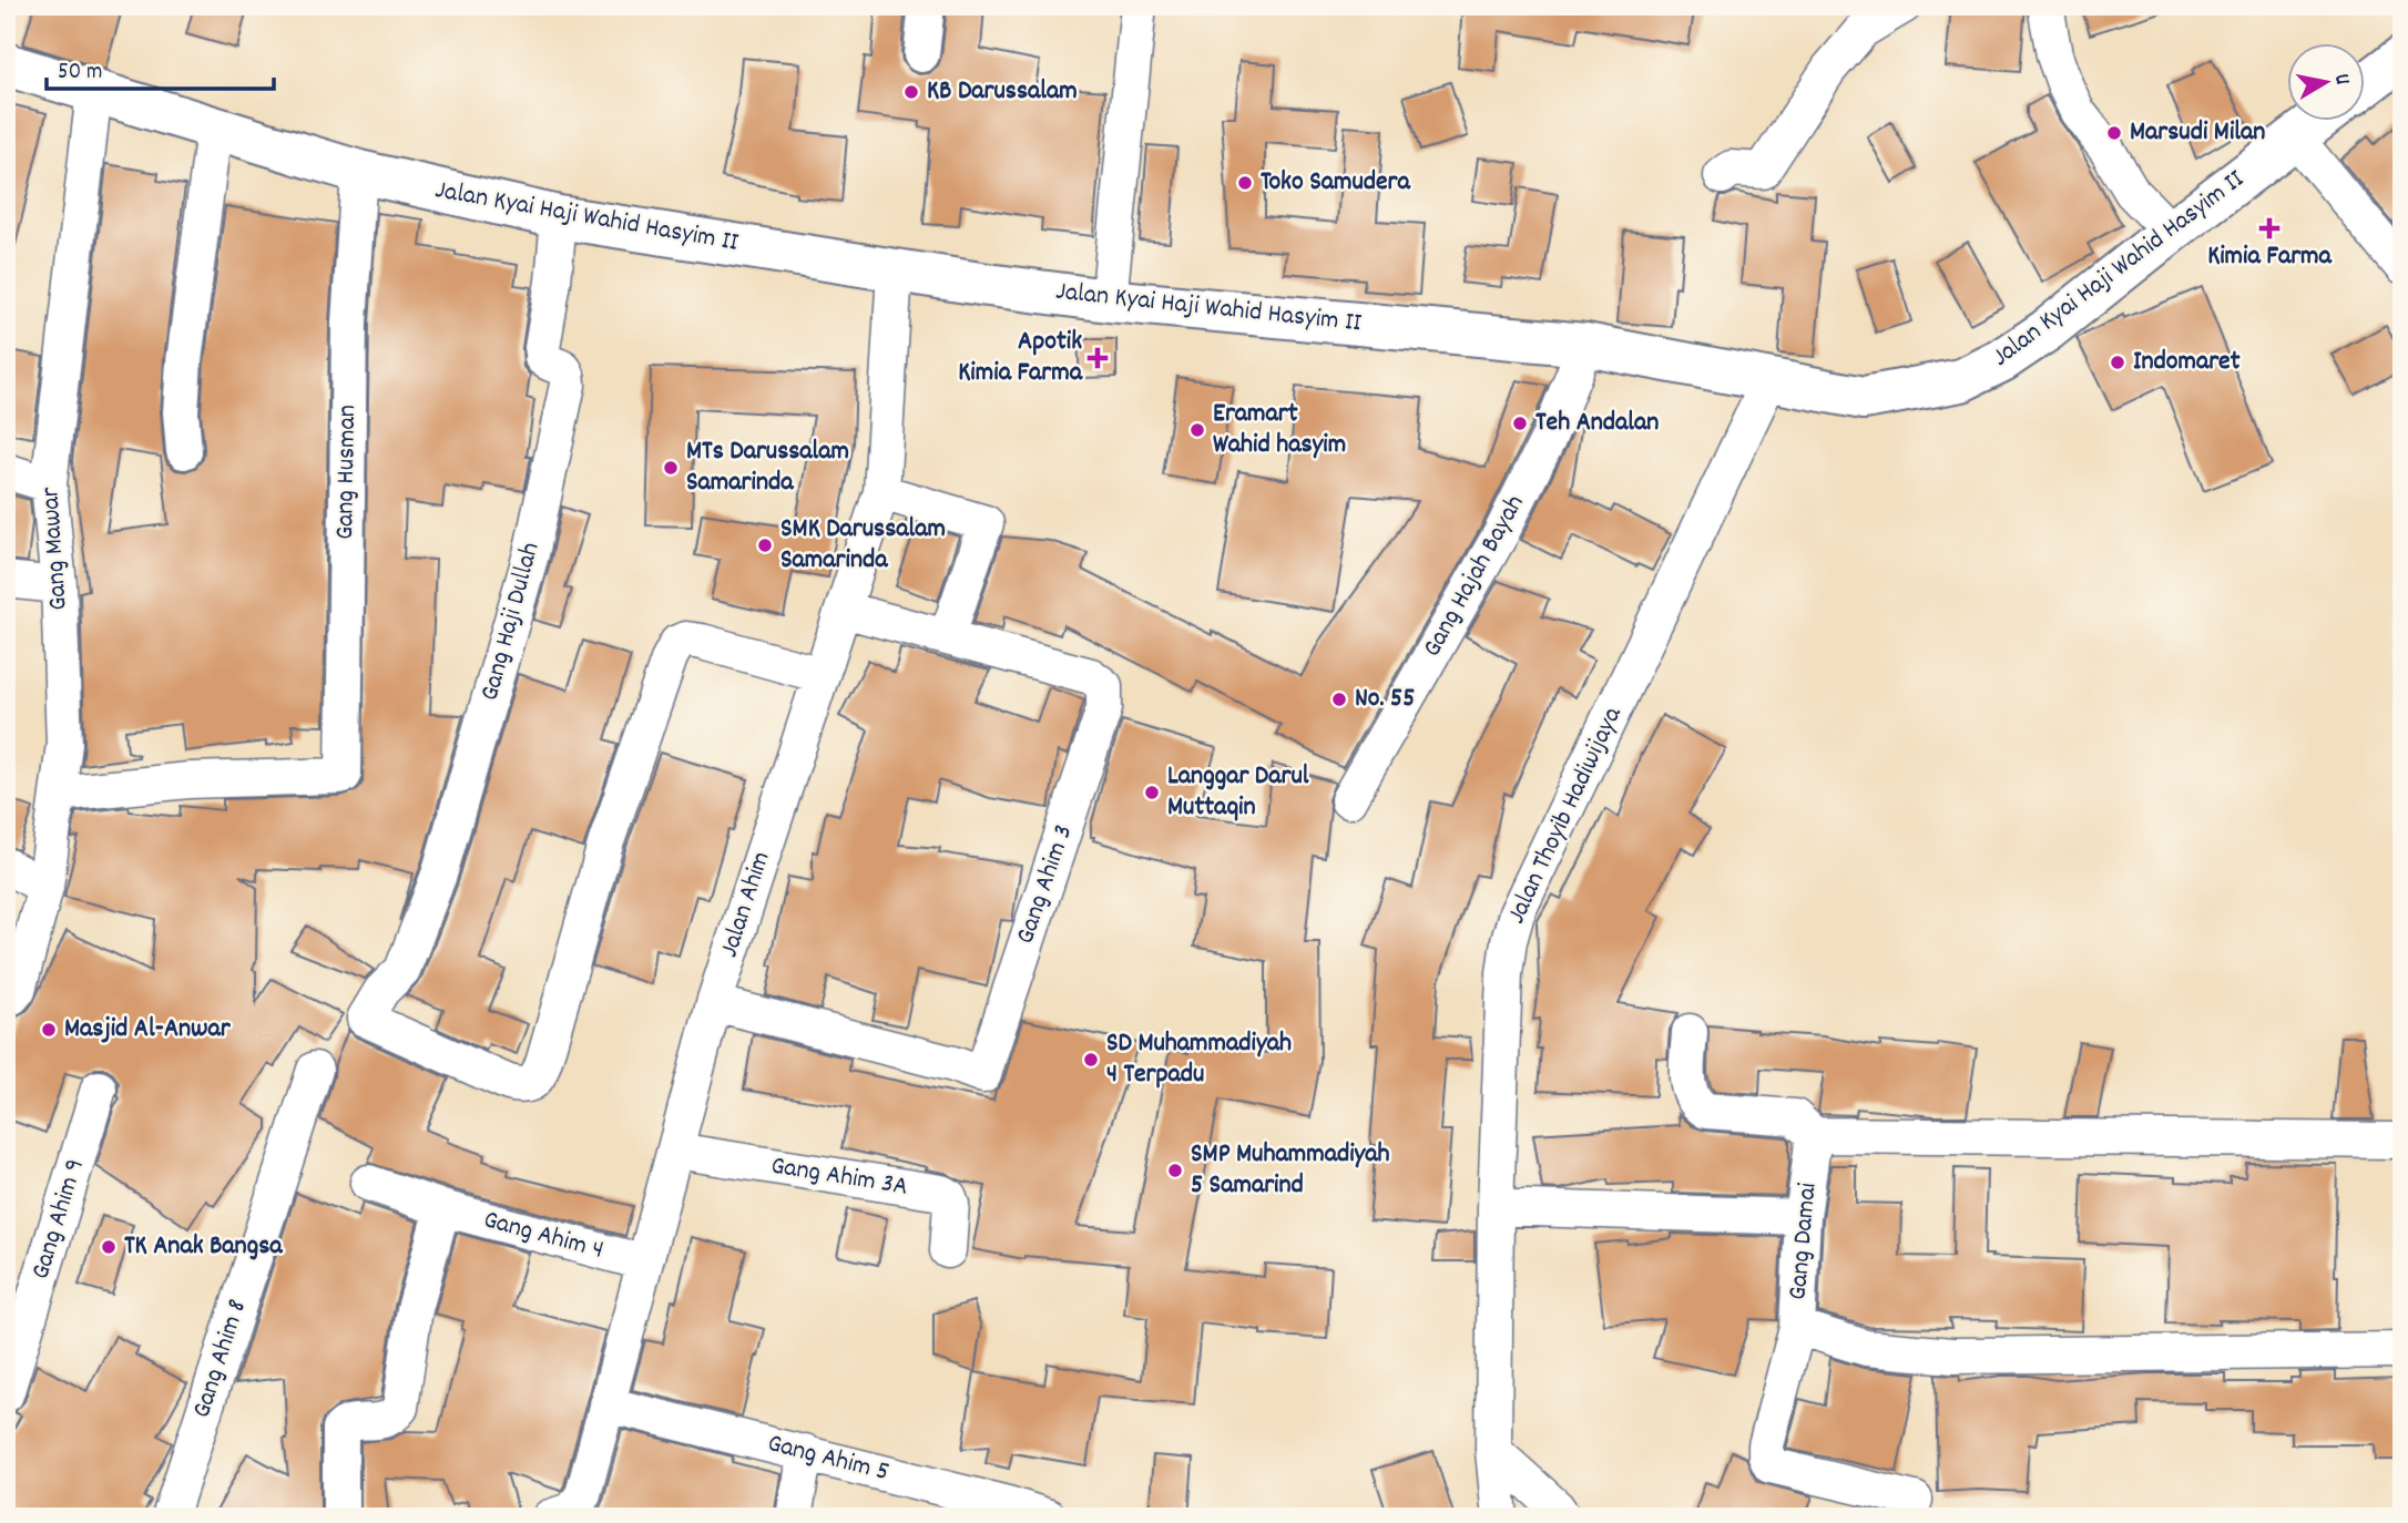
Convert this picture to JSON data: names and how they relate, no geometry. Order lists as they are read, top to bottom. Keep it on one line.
{"streets":{"street":["Jalan Kyai Haji Wahid Hasyim II","Gang Husman","Gang Mawar","Gang Hajah Bayah","Gang Haji Dullah","Jalan Thoyib Hadiwijaya","Gang Ahim 3","Jalan Ahim","Gang Ahim 3A","Gang Ahim 9","Gang Ahim 4","Gang Damai","Gang Ahim 8","Gang Ahim 5"]},"crossings":[["Jalan Kyai Haji Wahid Hasyim II","Gang Husman"],["Jalan Kyai Haji Wahid Hasyim II","Gang Mawar"],["Jalan Kyai Haji Wahid Hasyim II","Gang Hajah Bayah"],["Jalan Kyai Haji Wahid Hasyim II","Gang Haji Dullah"],["Jalan Kyai Haji Wahid Hasyim II","Jalan Thoyib Hadiwijaya"],["Jalan Kyai Haji Wahid Hasyim II","Jalan Ahim"],["Gang Husman","Gang Mawar"],["Gang Haji Dullah","Jalan Ahim"],["Gang Ahim 3","Jalan Ahim"],["Jalan Ahim","Gang Ahim 3A"],["Jalan Ahim","Gang Ahim 4"],["Jalan Ahim","Gang Ahim 5"]],"places":{"other":["KB Darussalam","Marsudi Milan","Toko Samudera","Indomaret","Teh Andalan","Eramart Wahid hasyim","MTs Darussalam Samarinda","SMK Darussalam Samarinda","No. 55","Langgar Darul Muttaqin","Masjid Al-Anwar","SD Muhammadiyah 4 Terpadu","SMP Muhammadiyah 5 Samarind","TK Anak Bangsa"],"health":["Kimia Farma","Apotik Kimia Farma"]},"scale_bar":"50 m","north":"right"}
